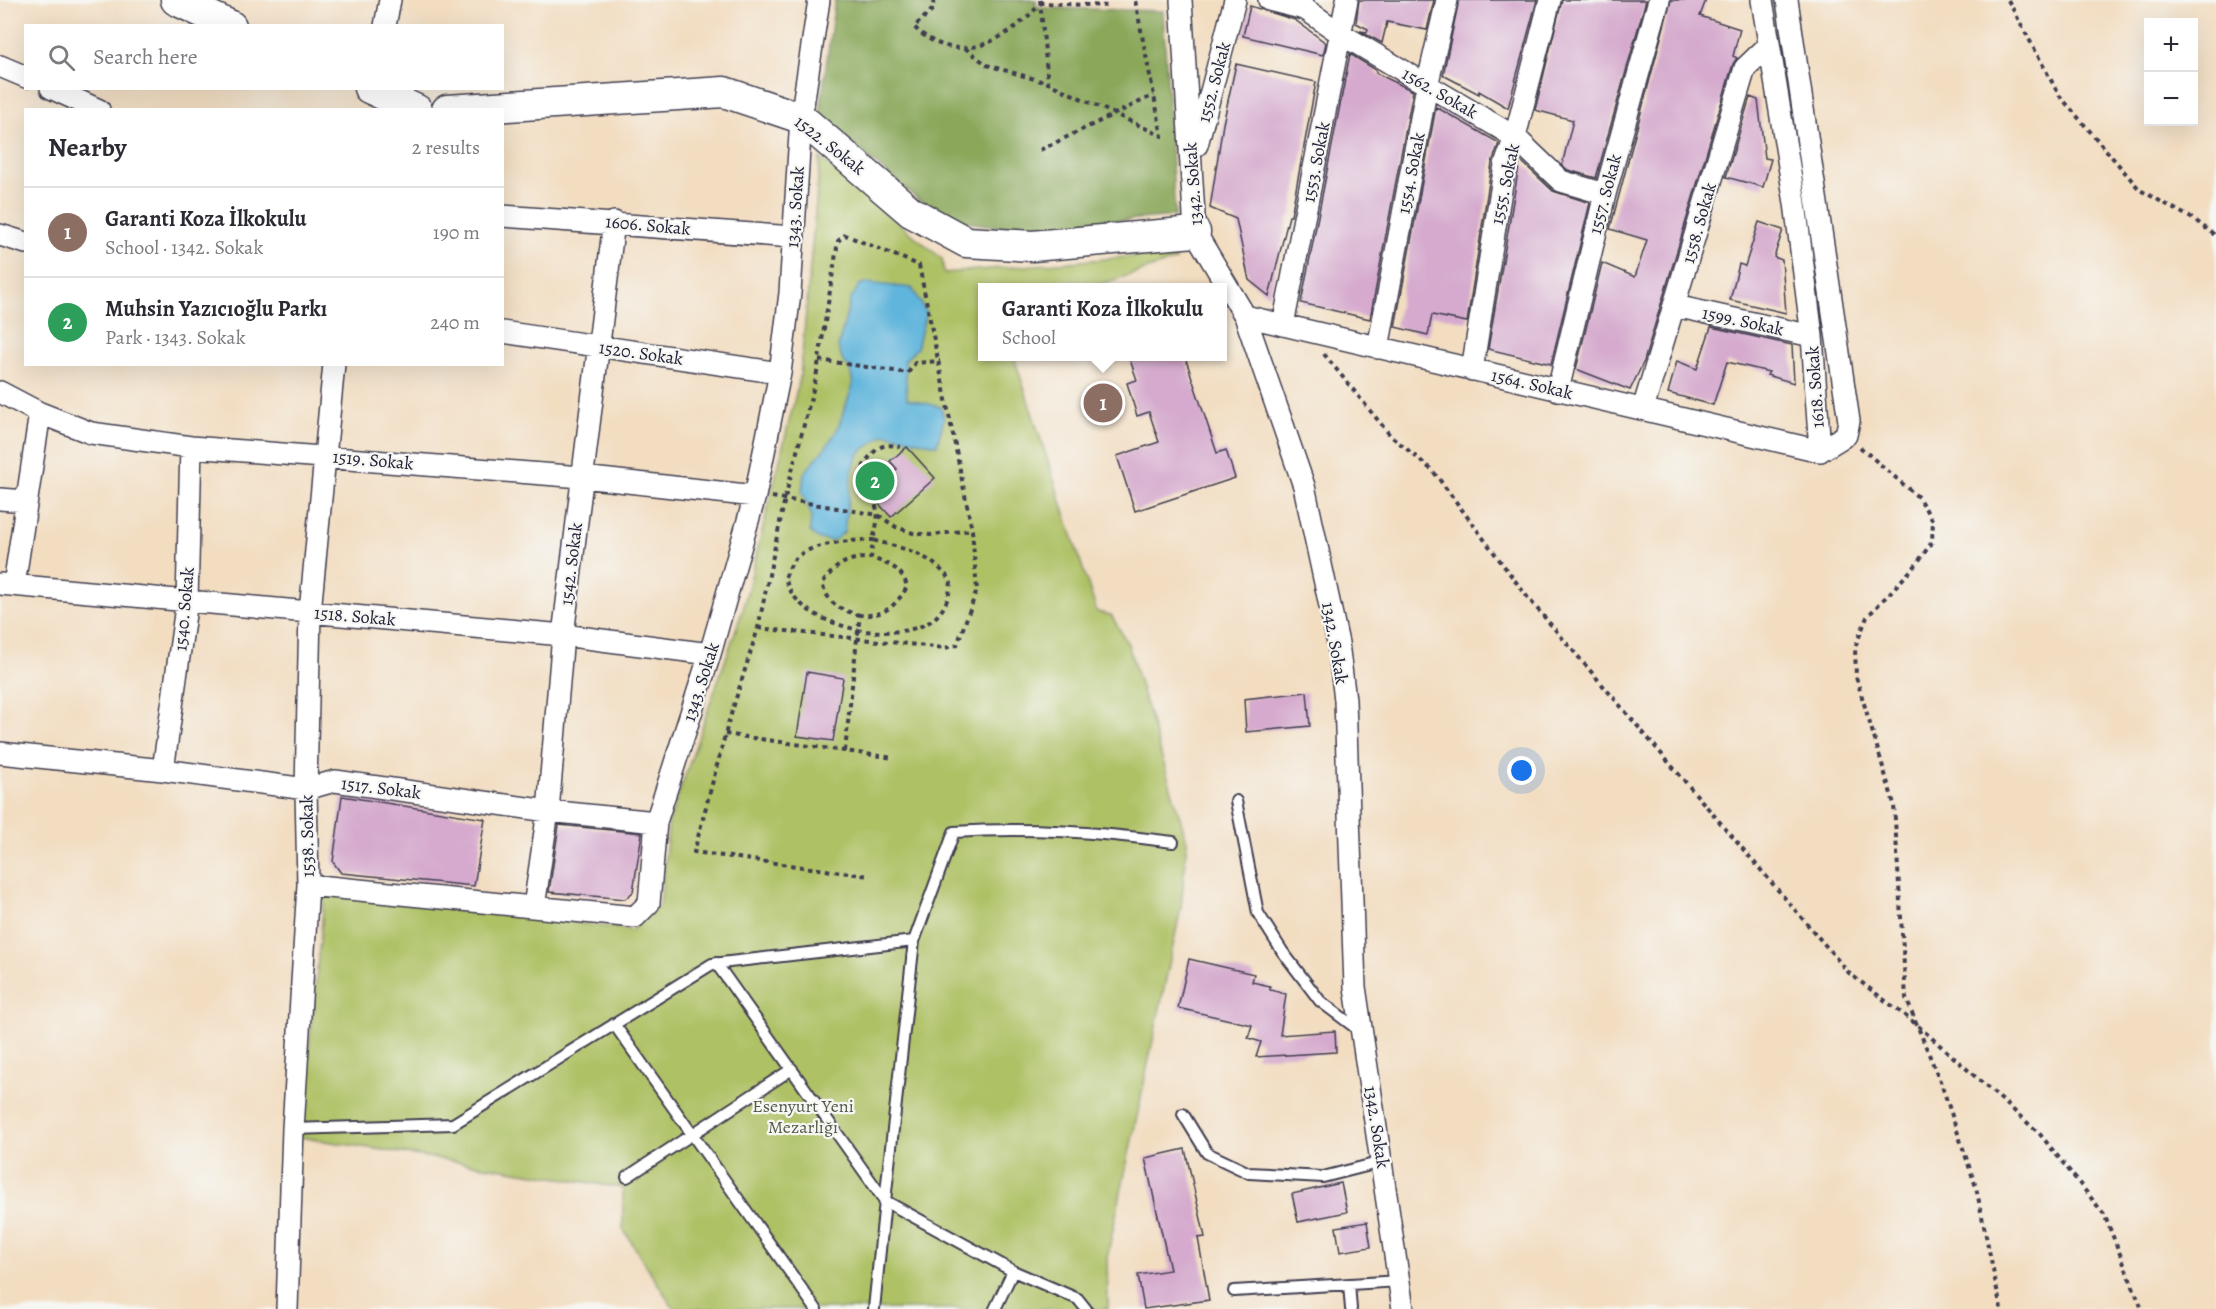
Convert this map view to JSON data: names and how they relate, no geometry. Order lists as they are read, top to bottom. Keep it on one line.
{"streets":{"street":["1552. Sokak","1562. Sokak","1522. Sokak","1553. Sokak","1554. Sokak","1342. Sokak","1555. Sokak","1557. Sokak","1343. Sokak","1558. Sokak","1606. Sokak","1599. Sokak","1520. Sokak","1564. Sokak","1618. Sokak","1519. Sokak","1542. Sokak","1540. Sokak","1518. Sokak","1517. Sokak","1538. Sokak"]},"crossings":[["1552. Sokak","1342. Sokak"],["1562. Sokak","1553. Sokak"],["1562. Sokak","1554. Sokak"],["1562. Sokak","1555. Sokak"],["1562. Sokak","1557. Sokak"],["1522. Sokak","1342. Sokak"],["1522. Sokak","1343. Sokak"],["1553. Sokak","1564. Sokak"],["1554. Sokak","1564. Sokak"],["1342. Sokak","1564. Sokak"],["1555. Sokak","1564. Sokak"],["1557. Sokak","1564. Sokak"],["1343. Sokak","1606. Sokak"],["1343. Sokak","1520. Sokak"],["1343. Sokak","1519. Sokak"],["1343. Sokak","1542. Sokak"],["1343. Sokak","1518. Sokak"],["1343. Sokak","1517. Sokak"],["1343. Sokak","1538. Sokak"],["1558. Sokak","1599. Sokak"],["1558. Sokak","1564. Sokak"],["1558. Sokak","1618. Sokak"],["1606. Sokak","1542. Sokak"],["1599. Sokak","1618. Sokak"],["1520. Sokak","1542. Sokak"],["1564. Sokak","1618. Sokak"],["1519. Sokak","1542. Sokak"],["1519. Sokak","1540. Sokak"],["1519. Sokak","1538. Sokak"],["1542. Sokak","1518. Sokak"],["1542. Sokak","1517. Sokak"],["1540. Sokak","1518. Sokak"],["1540. Sokak","1517. Sokak"],["1518. Sokak","1538. Sokak"],["1517. Sokak","1538. Sokak"]],"parks":["Esenyurt Yeni Mezarlığı"],"page":{"map_buttons":["+","−"],"search":"Search here","heading":["Nearby","2 results"],"list":[{"mark":"1","name":"Garanti Koza İlkokulu","note":"School · 1342. Sokak","value":"190 m"},{"mark":"2","name":"Muhsin Yazıcıoğlu Parkı","note":"Park · 1343. Sokak","value":"240 m"}],"popup":["Garanti Koza İlkokulu","School"],"pins":["1","2"]}}
